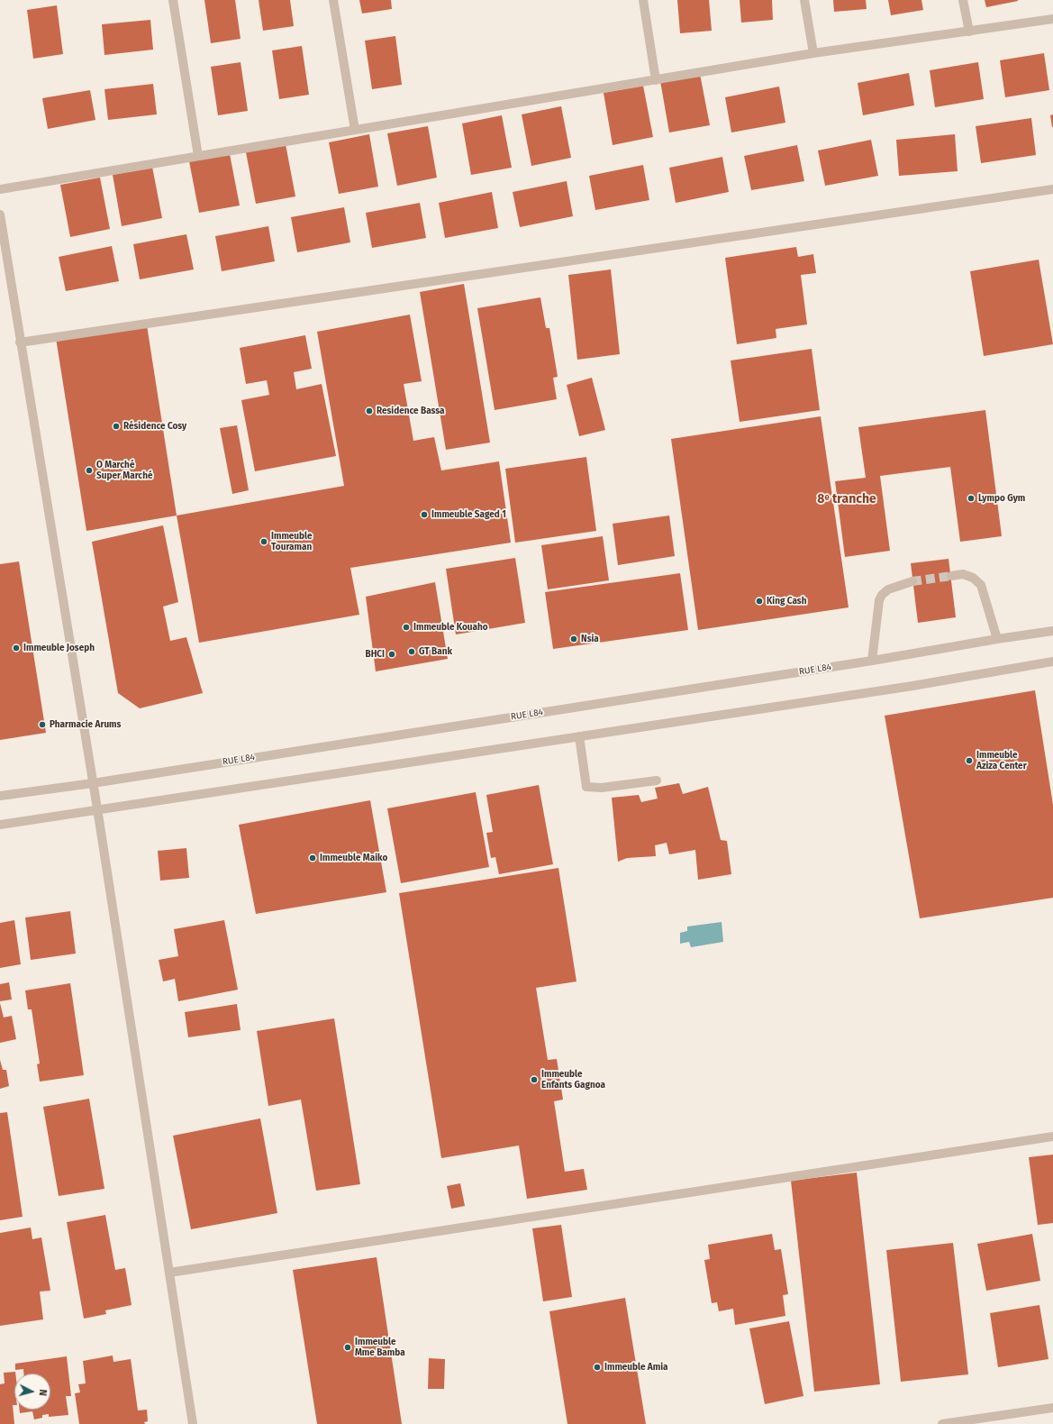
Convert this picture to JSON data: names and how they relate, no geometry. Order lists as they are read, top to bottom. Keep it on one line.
{"streets":{"street":["RUE L84"]},"districts":["8ᵉ tranche"],"places":["Residence Bassa","Résidence Cosy","O Marché Super Marché","Lympo Gym","Immeuble Saged 1","Immeuble Touraman","King Cash","Immeuble Kouaho","Nsia","Immeuble Joseph","GT Bank","BHCI","Pharmacie Arums","Immeuble Aziza Center","Immeuble Maiko","Immeuble Enfants Gagnoa","Immeuble Mme Bamba","Immeuble Amia"],"north":"right"}
